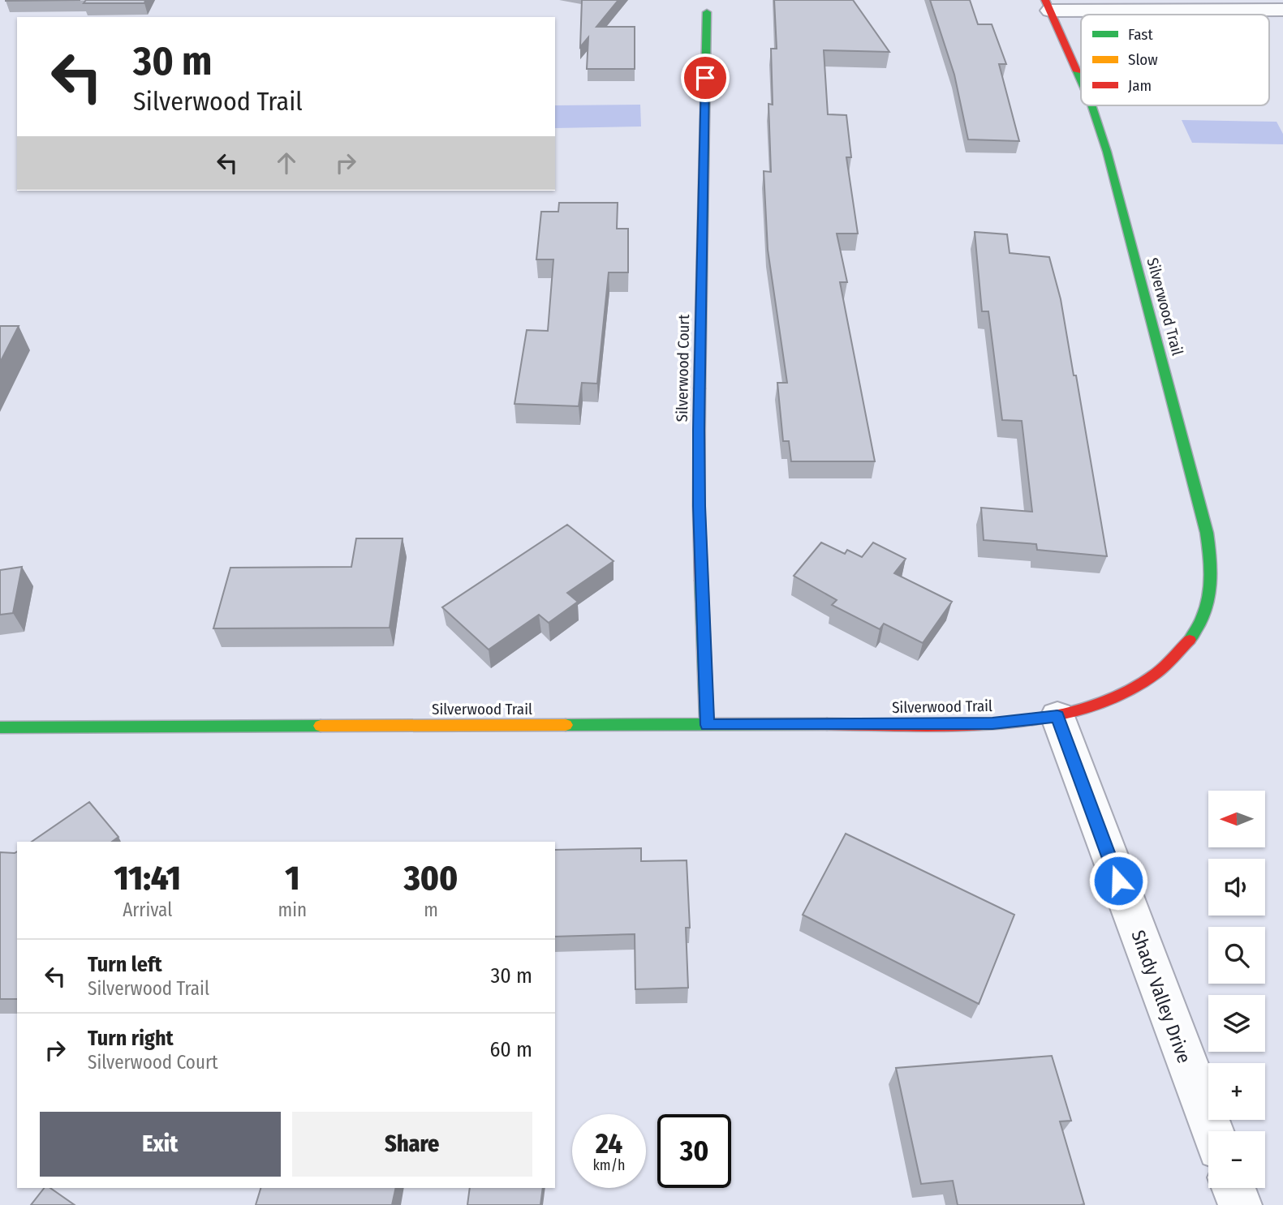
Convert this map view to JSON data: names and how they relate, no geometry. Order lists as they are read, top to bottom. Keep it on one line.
{"streets":{"street":["Silverwood Trail","Silverwood Court","Shady Valley Drive"]},"crossings":[["Silverwood Trail","Silverwood Court"],["Silverwood Trail","Shady Valley Drive"]],"legend":["Fast","Slow","Jam"],"north":"left","page":{"turn":["30 m","Silverwood Trail"],"map_buttons":["+","−"],"eta":["11:41","Arrival","1","min","300","m"],"list":[{"name":"Turn left","note":"Silverwood Trail","value":"30 m"},{"name":"Turn right","note":"Silverwood Court","value":"60 m"}],"buttons":["Exit","Share"],"speed":"24 km/h","limit":"30"}}
